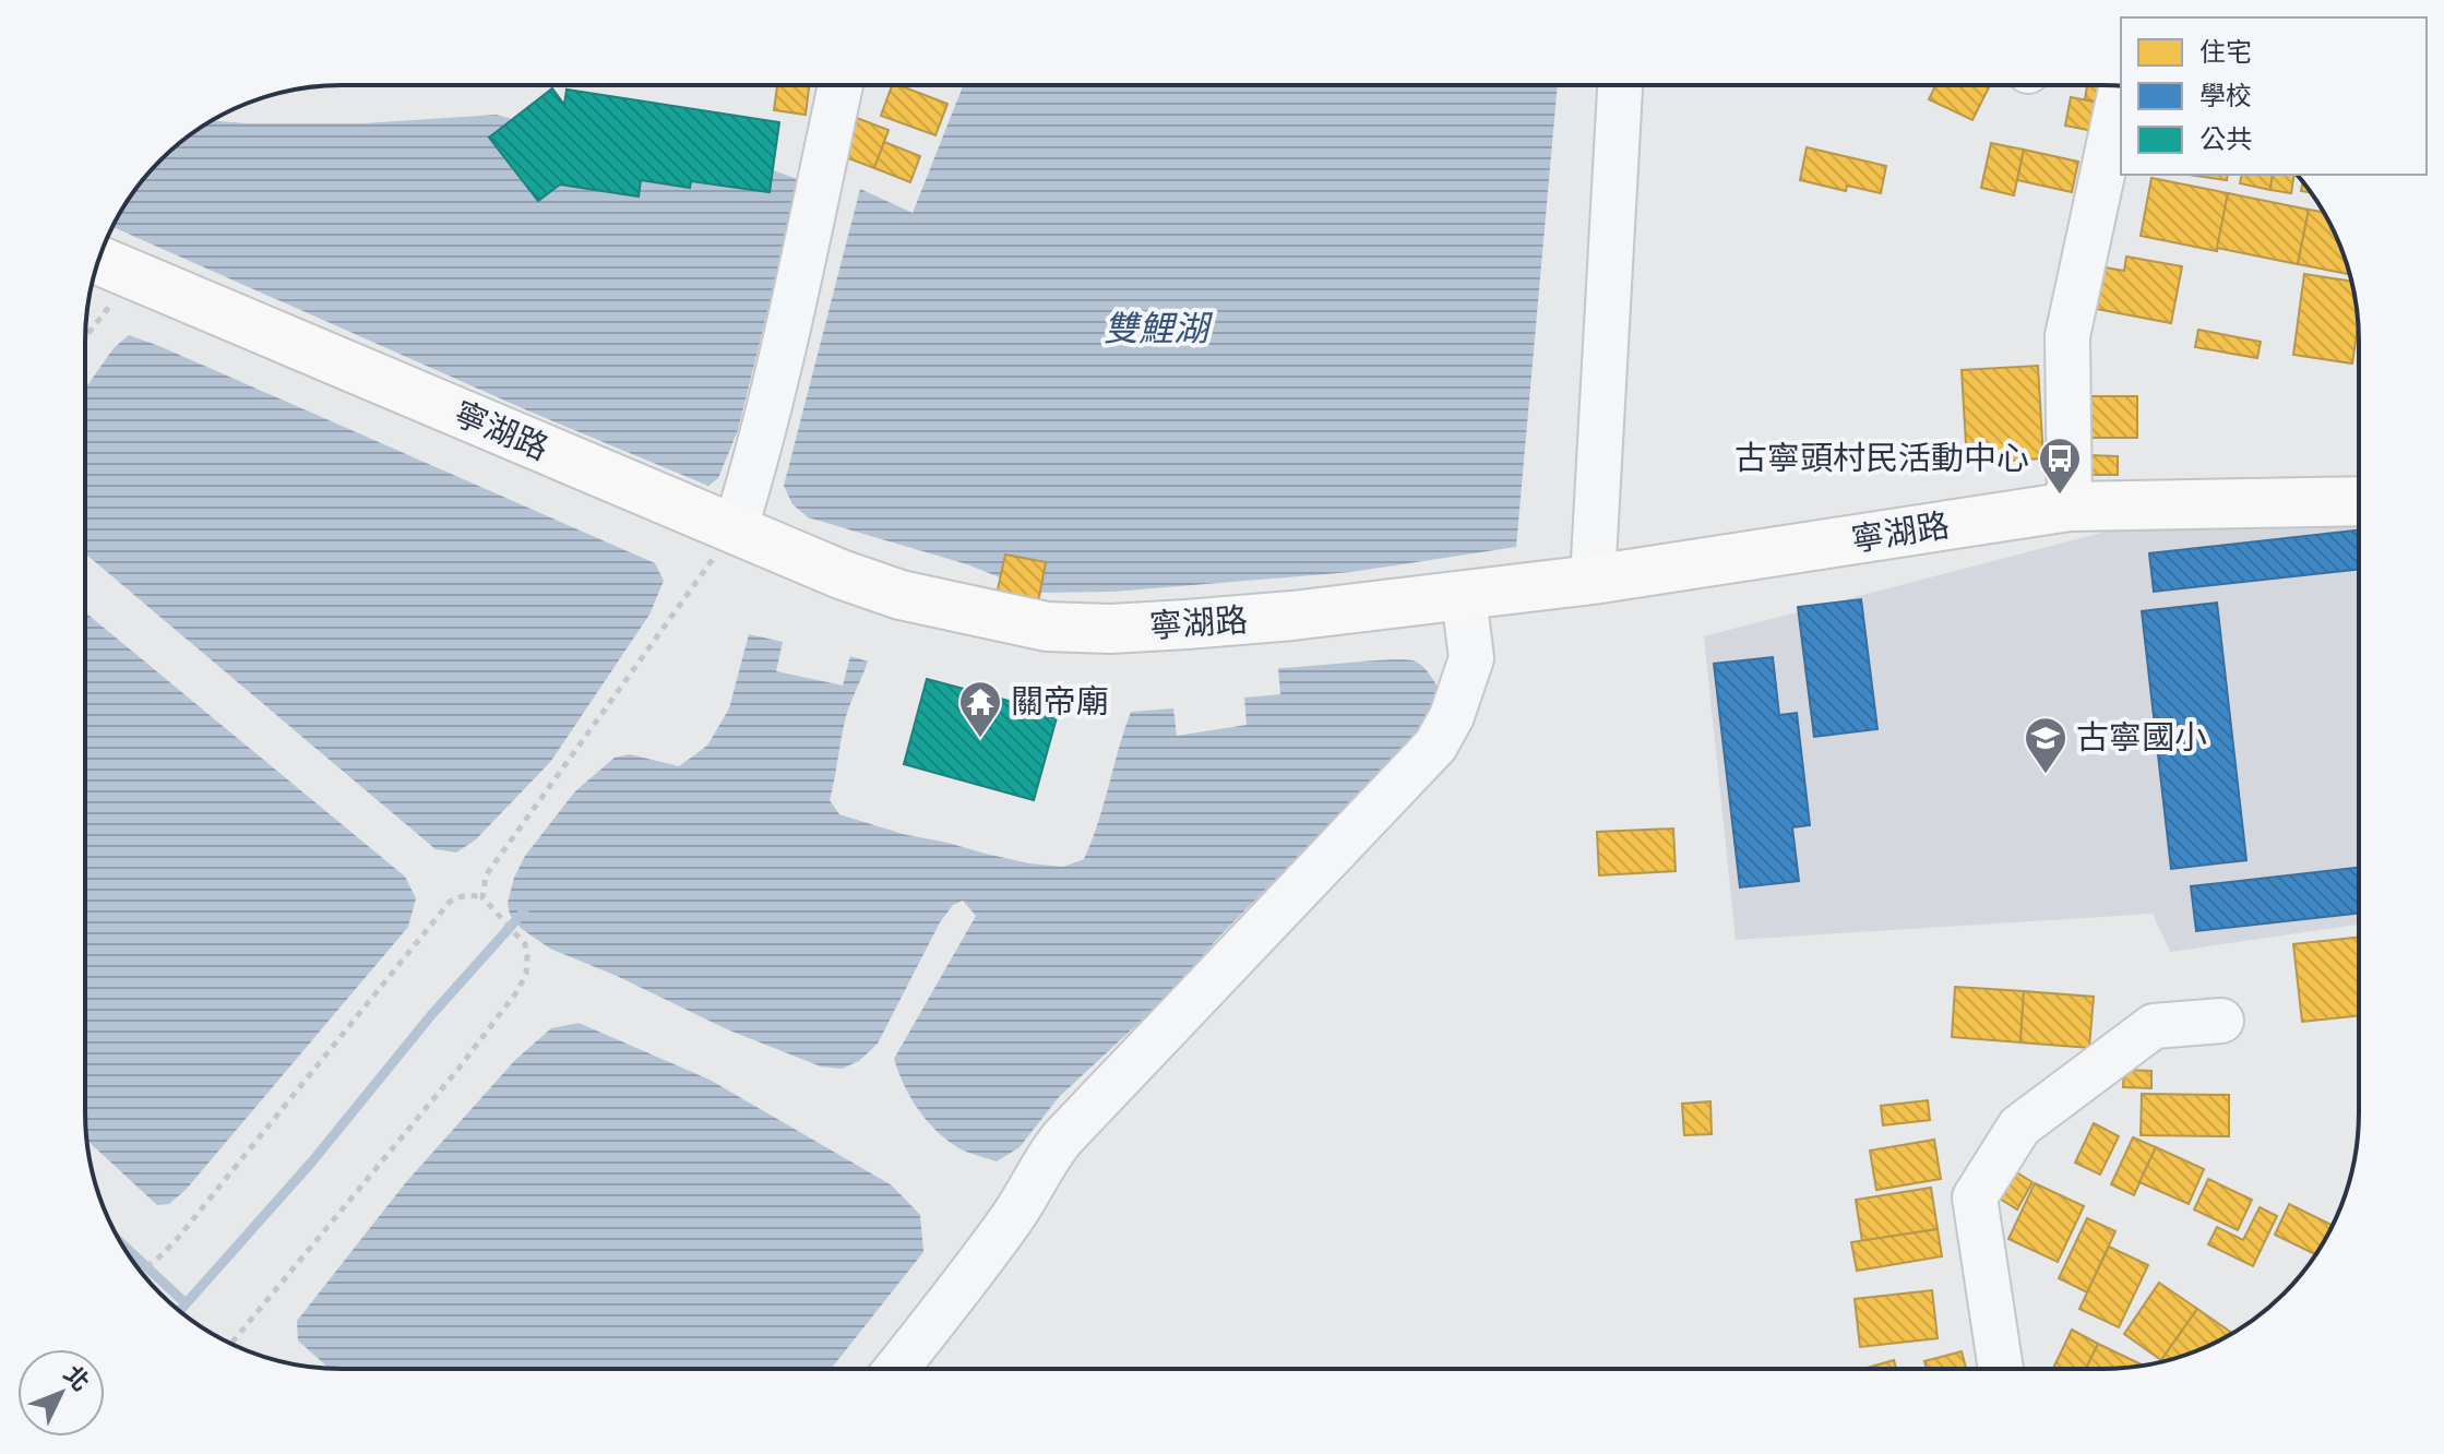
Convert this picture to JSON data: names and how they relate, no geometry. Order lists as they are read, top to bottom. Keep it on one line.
{"streets":{"main road":["寧湖路"]},"water":["雙鯉湖"],"places":{"bus stop":["古寧頭村民活動中心"],"temple":["關帝廟"],"school or university":["古寧國小"]},"legend":["住宅","學校","公共"],"north":"top right"}
